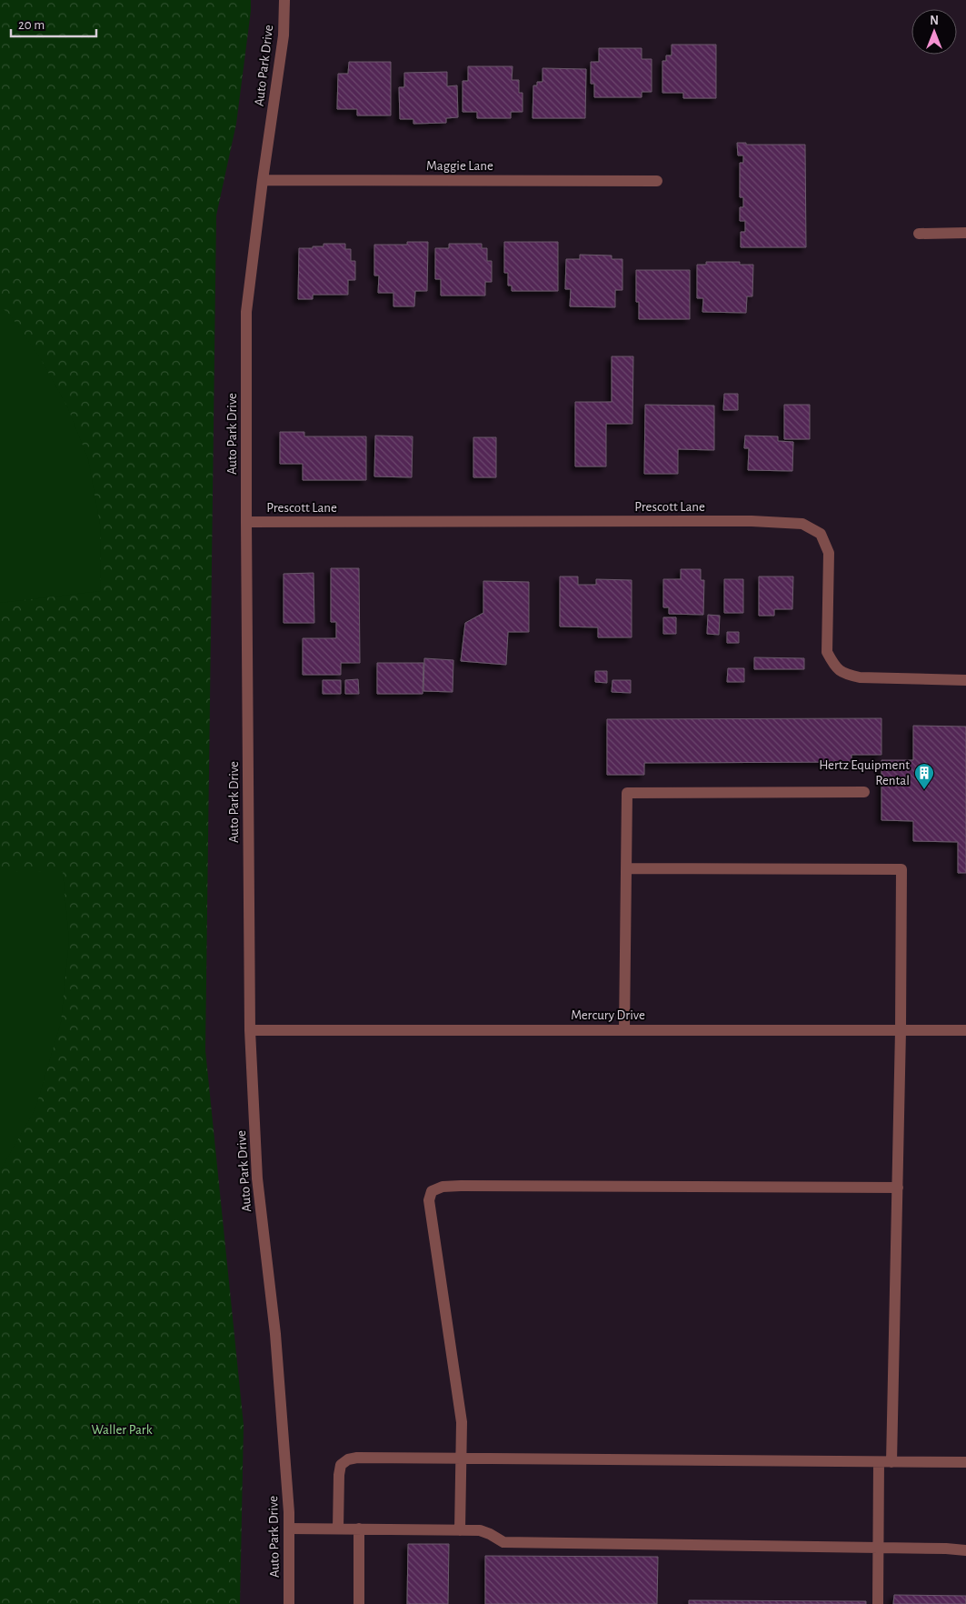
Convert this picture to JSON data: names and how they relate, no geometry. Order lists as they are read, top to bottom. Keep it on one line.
{"streets":{"street":["Auto Park Drive","Maggie Lane","Prescott Lane","Mercury Drive"]},"crossings":[["Auto Park Drive","Maggie Lane"],["Auto Park Drive","Prescott Lane"],["Auto Park Drive","Mercury Drive"]],"parks":["Waller Park"],"places":{"building":["Hertz Equipment Rental"]},"scale_bar":"20 m","north":"top"}
